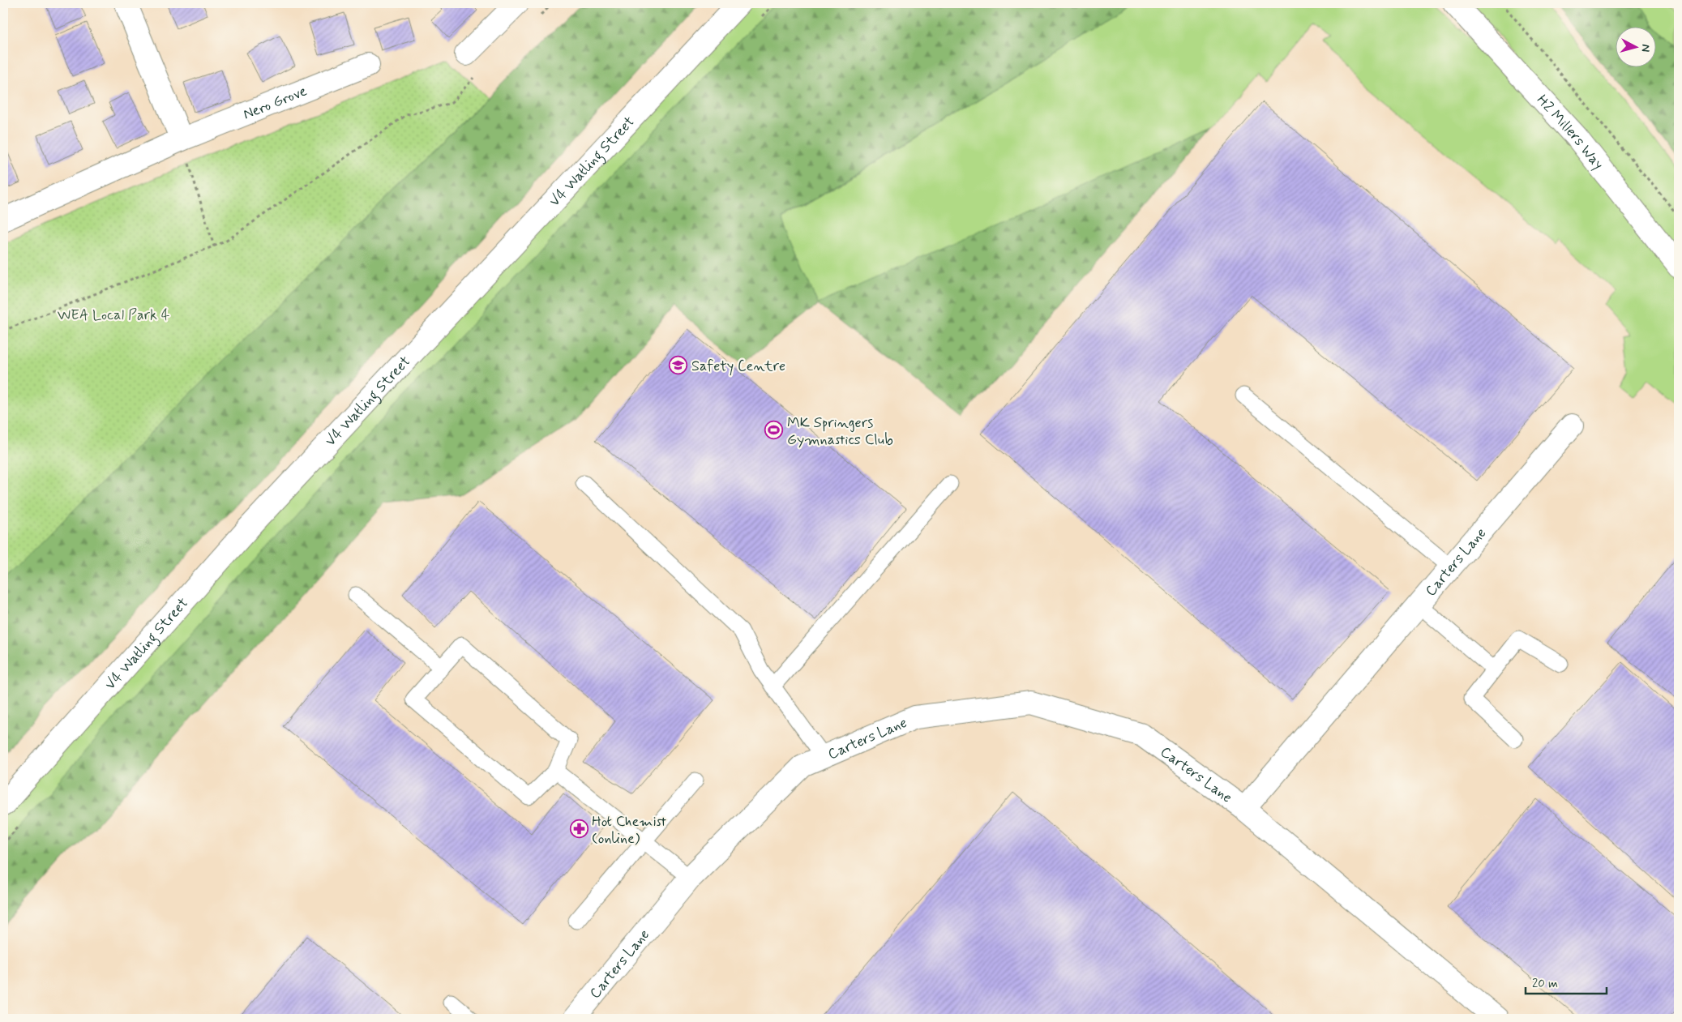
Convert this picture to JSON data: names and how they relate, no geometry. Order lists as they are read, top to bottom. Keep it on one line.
{"streets":{"street":["Nero Grove","H2 Millers Way","V4 Watling Street","Carters Lane"]},"parks":["WEA Local Park 4"],"places":{"school or university":["Safety Centre"],"sports":["MK Springers Gymnastics Club"],"pharmacy":["Hot Chemist (online)"]},"scale_bar":"20 m","north":"right"}
